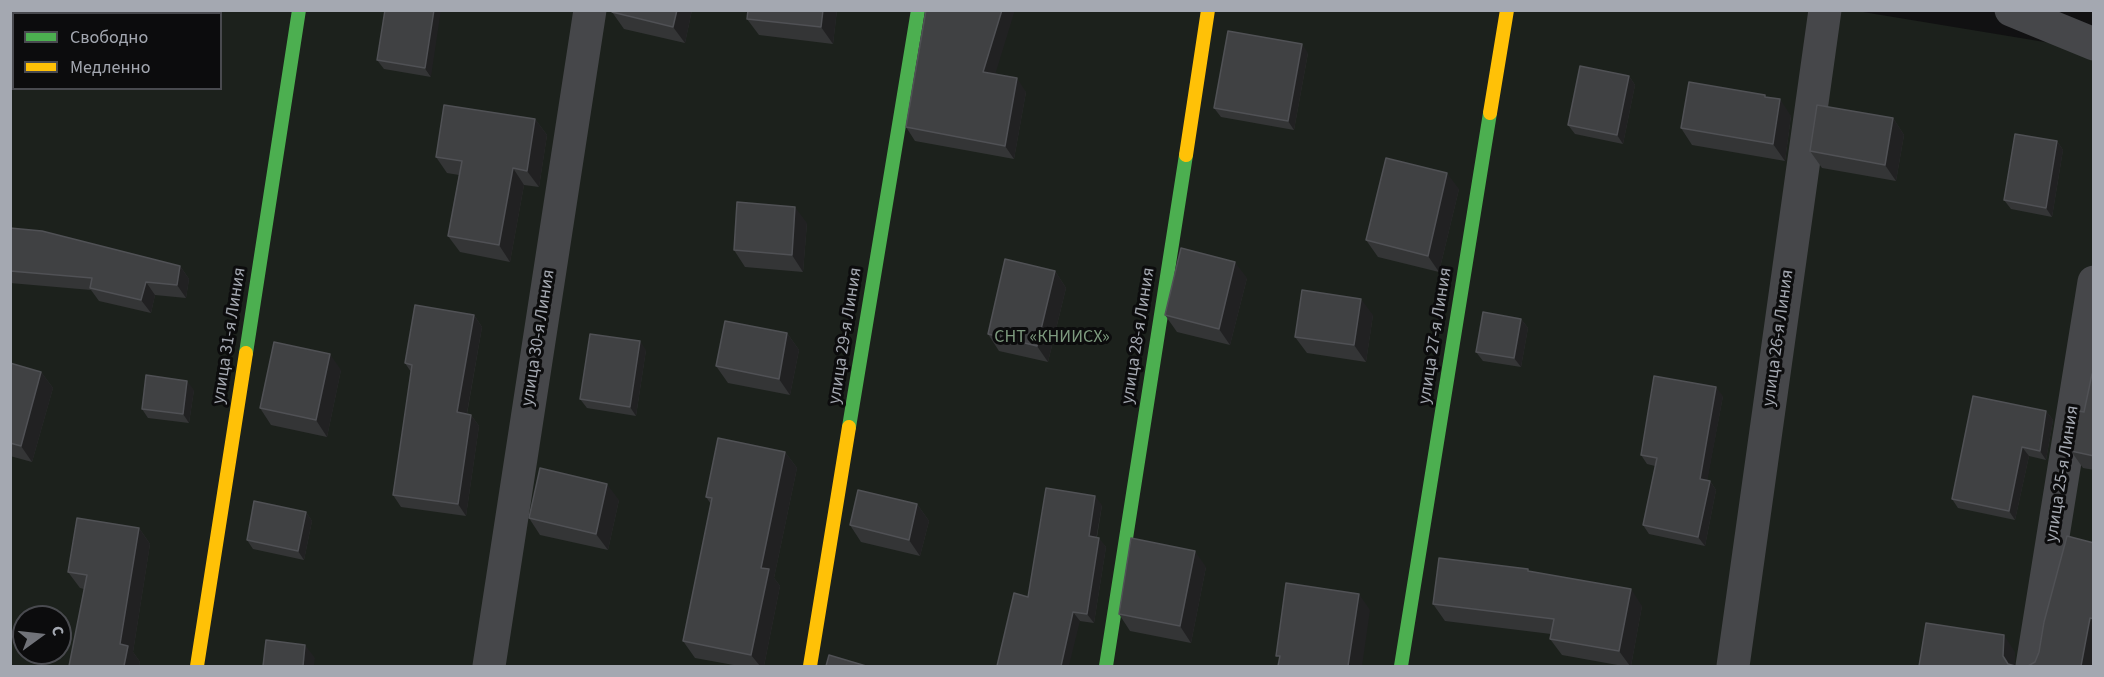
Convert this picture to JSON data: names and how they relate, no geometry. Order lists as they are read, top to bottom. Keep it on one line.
{"streets":{"street":["улица 31-я Линия","улица 29-я Линия","улица 28-я Линия","улица 27-я Линия","улица 30-я Линия","улица 26-я Линия","улица 25-я Линия"]},"parks":["СНТ «КНИИСХ»"],"legend":["Свободно","Медленно"],"north":"right"}
